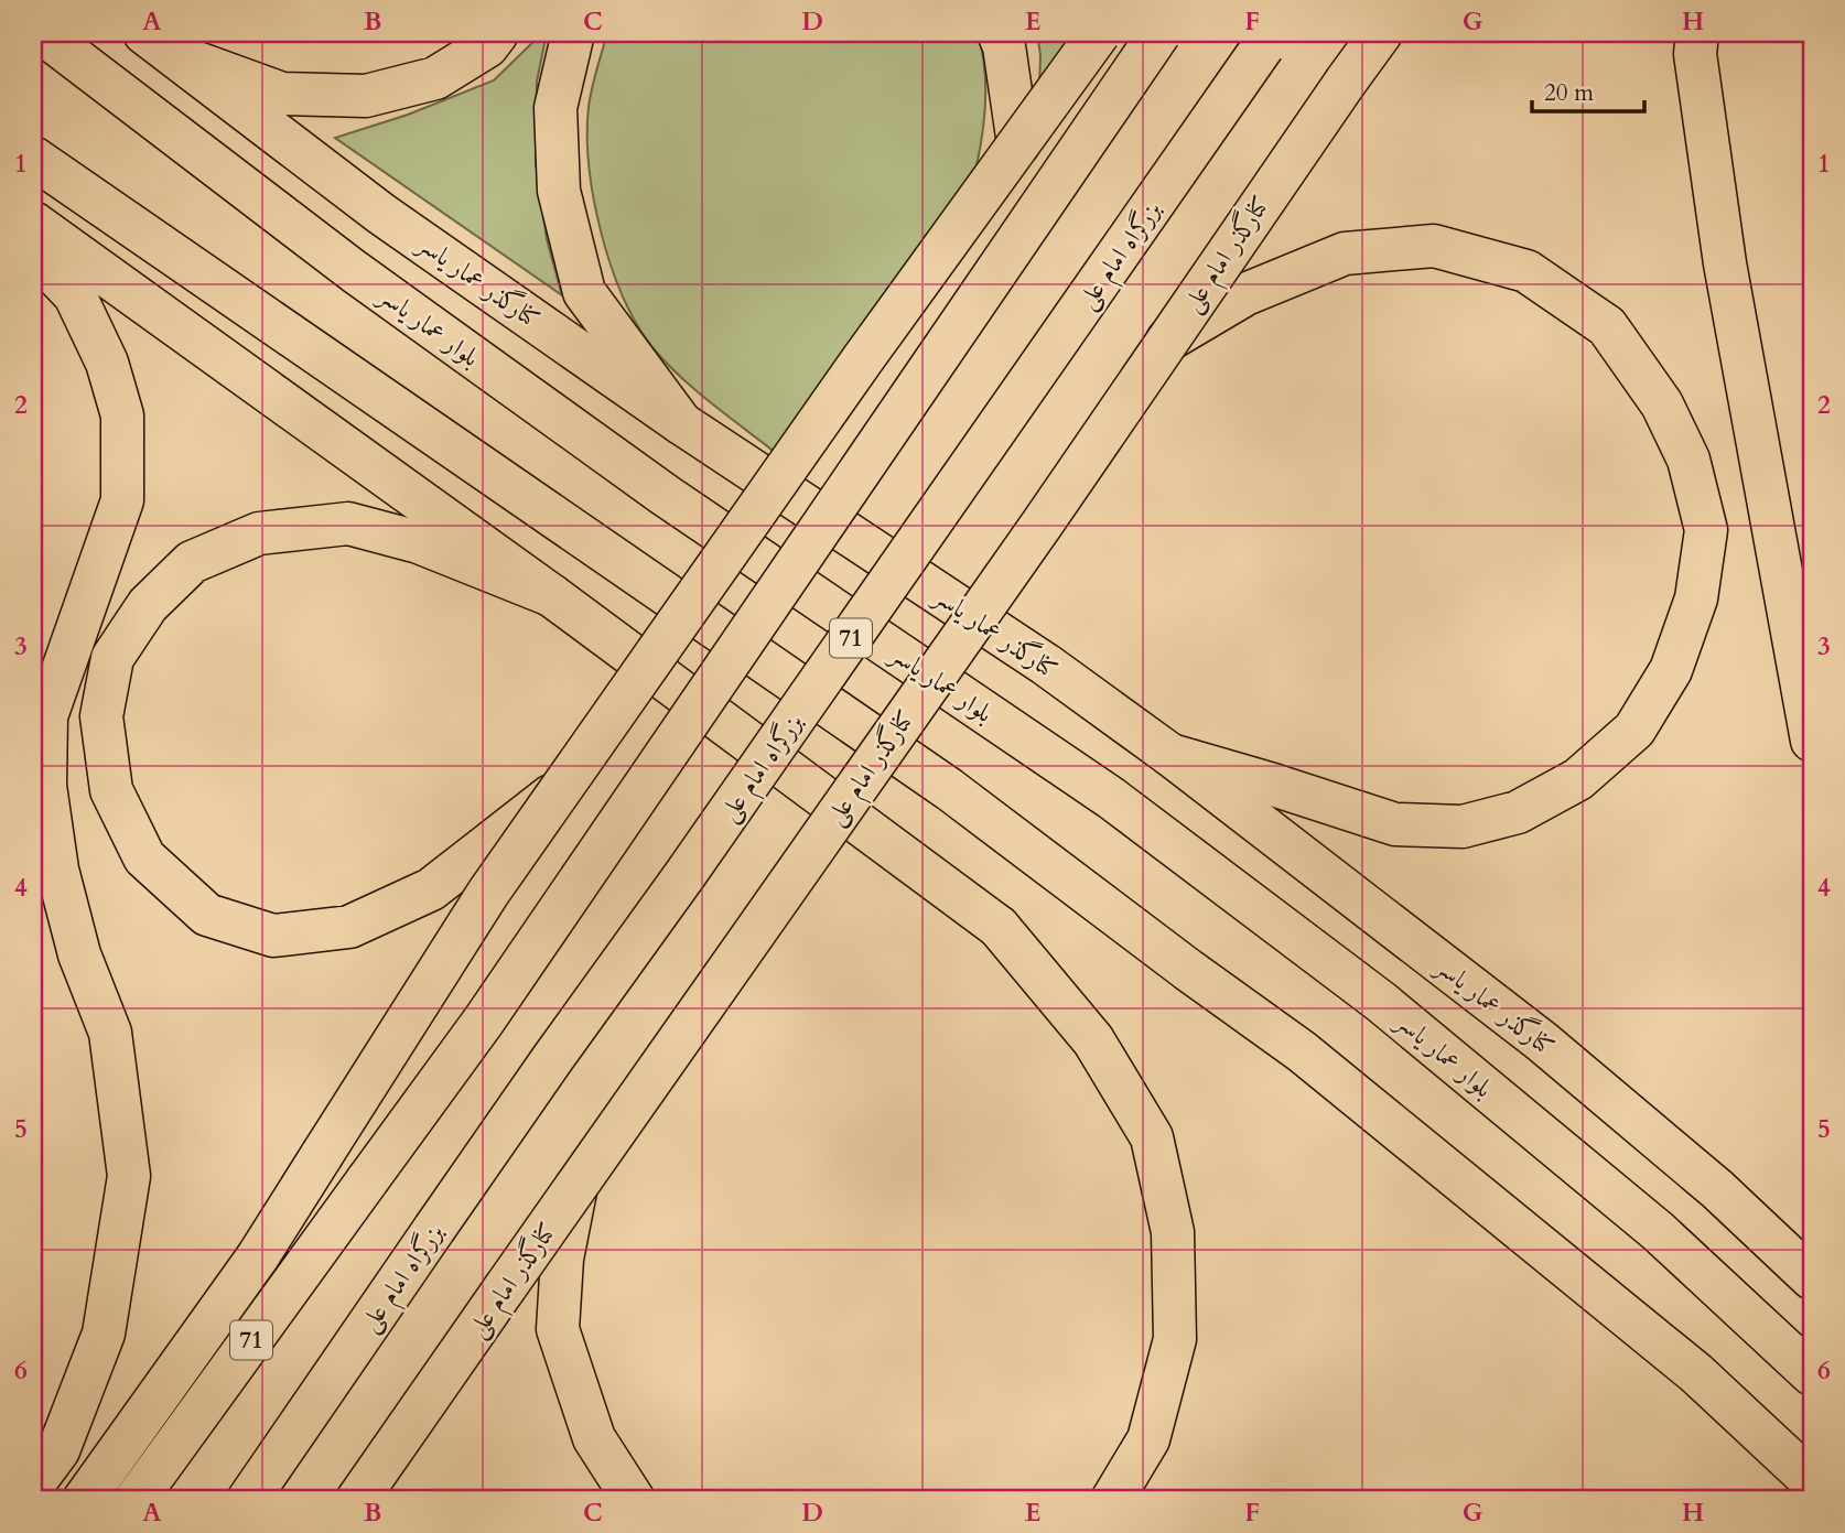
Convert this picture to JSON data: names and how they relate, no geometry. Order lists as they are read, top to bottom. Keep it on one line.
{"streets":{"main road":["کنارگذر امام علی","بزرگراه امام علی","کنارگذر عمار یاسر","بلوار عمار یاسر","71"]},"scale_bar":"20 m","grid":{"columns":["A","B","C","D","E","F","G","H"],"rows":["1","2","3","4","5","6"]}}
